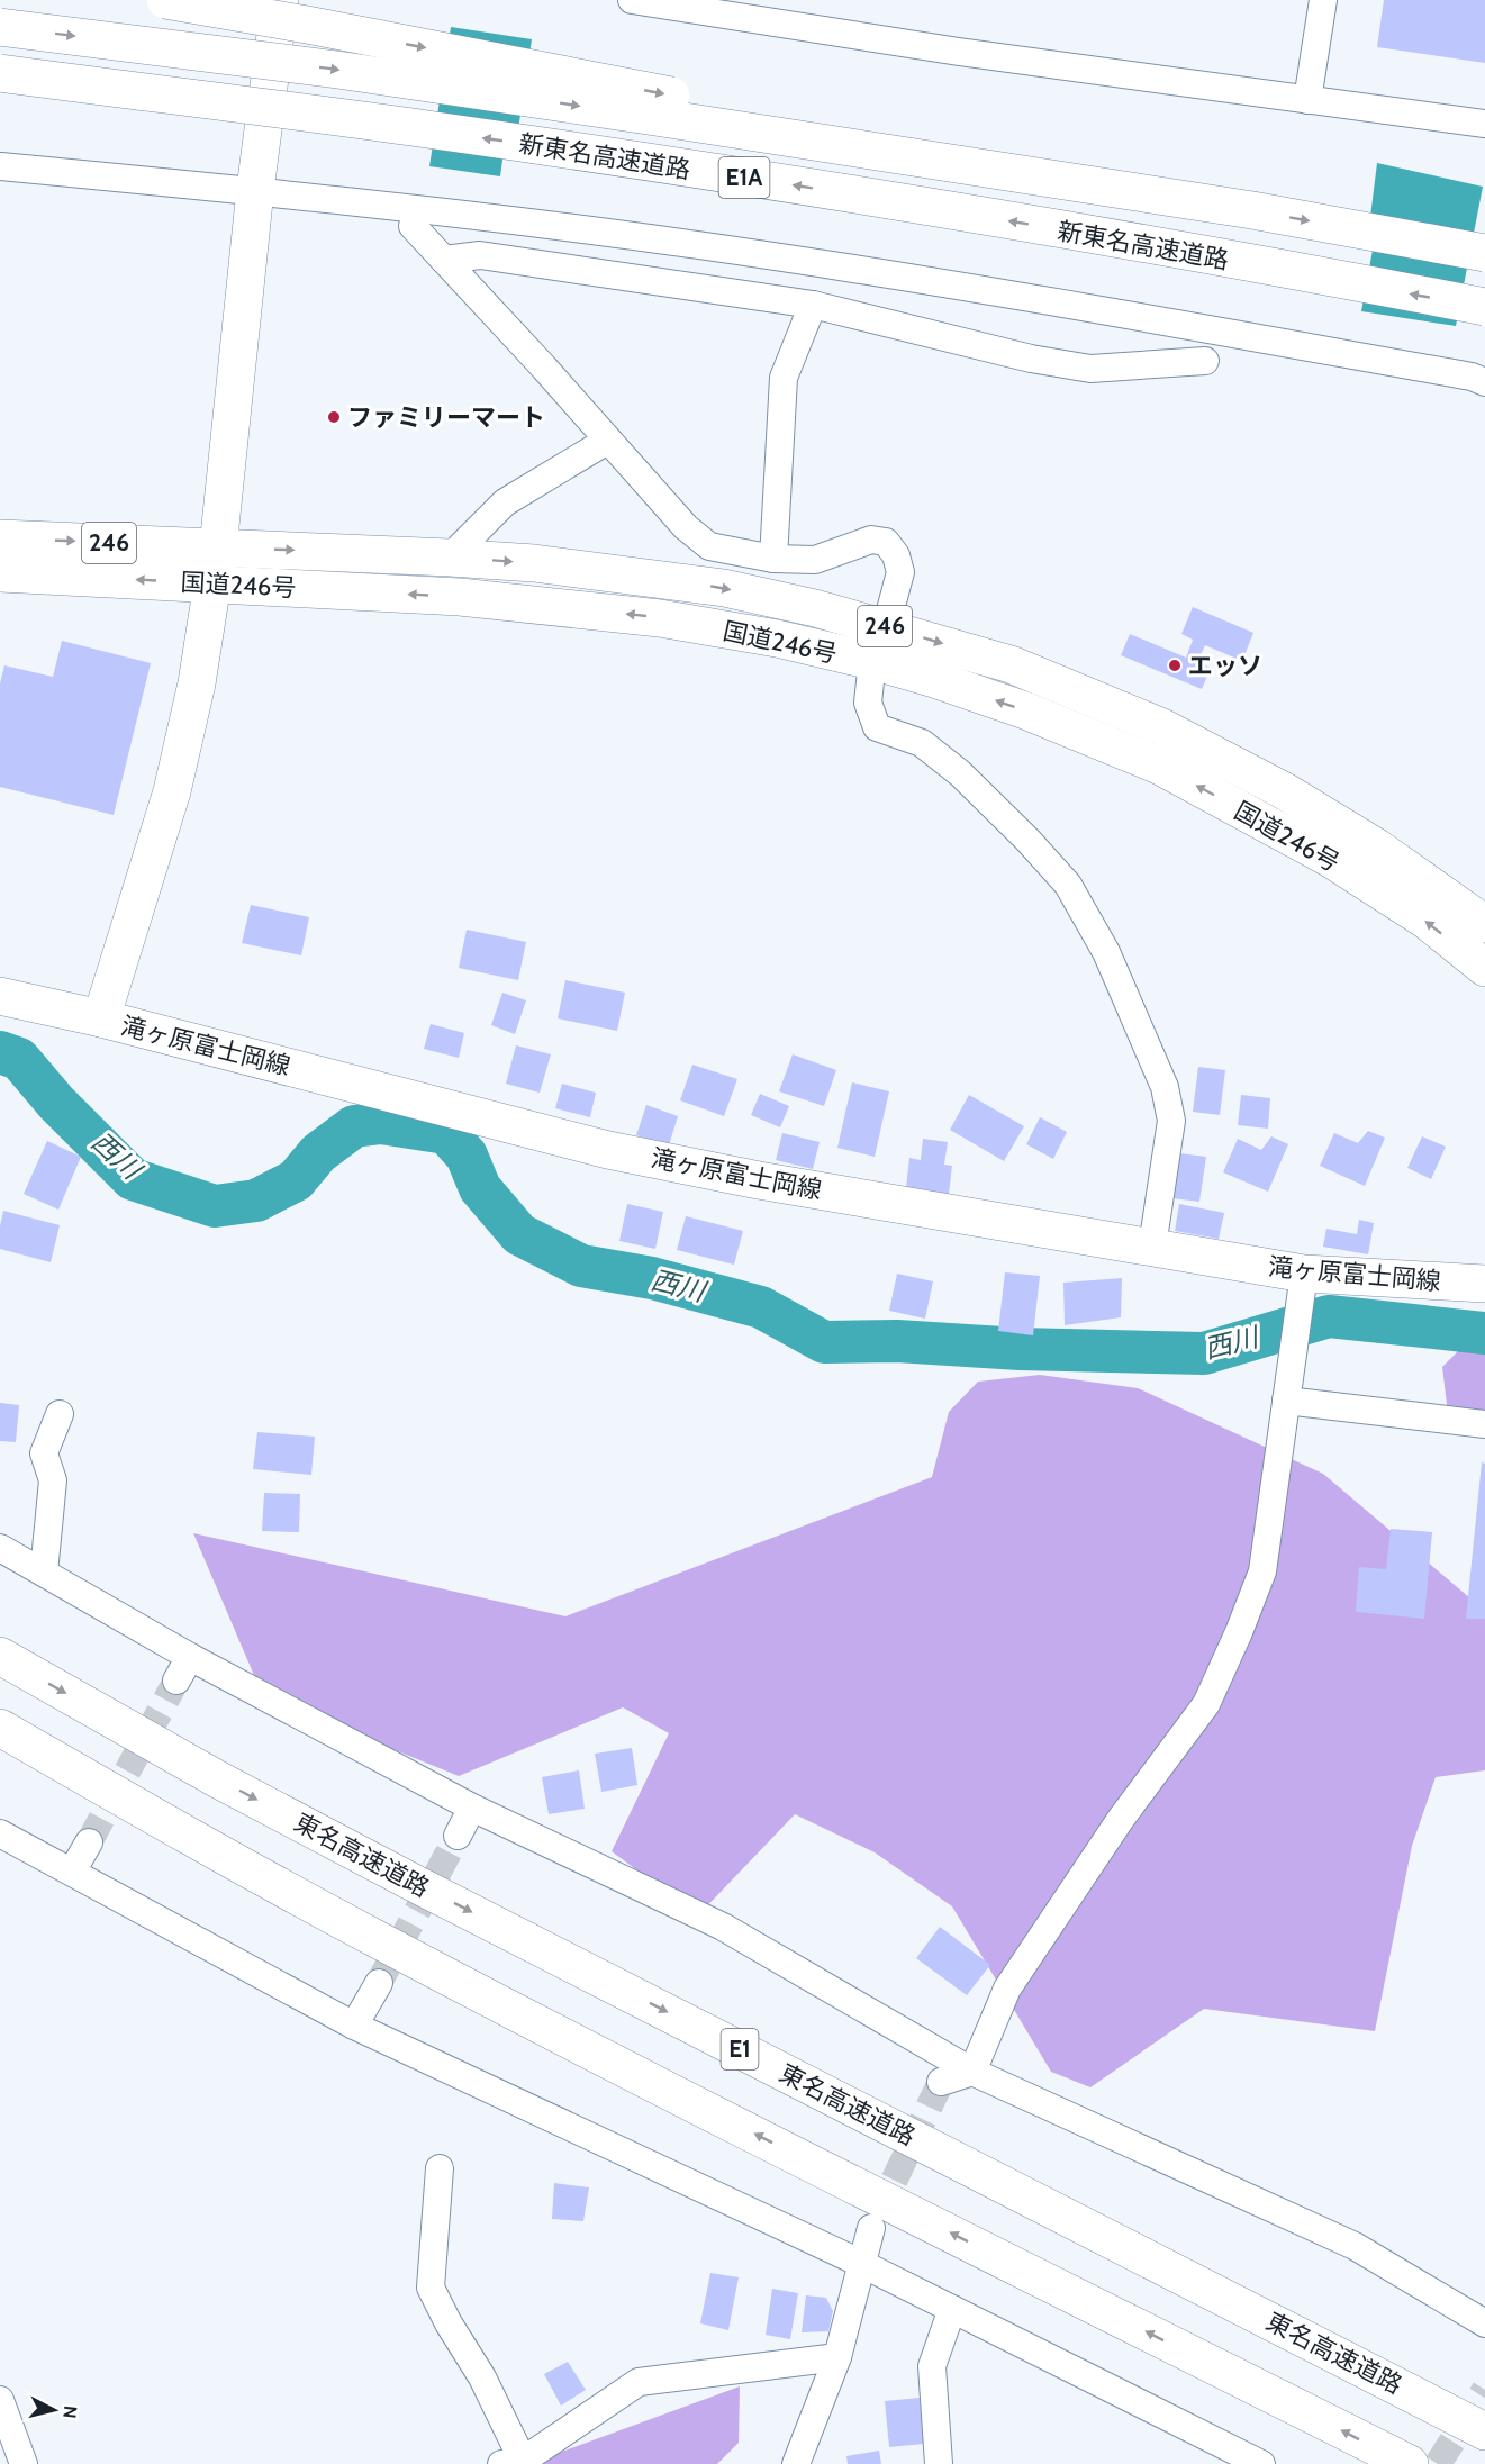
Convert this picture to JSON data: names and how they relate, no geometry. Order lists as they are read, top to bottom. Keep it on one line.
{"streets":{"main road":["新東名高速道路","E1A","246","国道246号","滝ヶ原富士岡線","東名高速道路","E1"]},"water":["西川"],"places":["ファミリーマート","エッソ"],"north":"right"}
